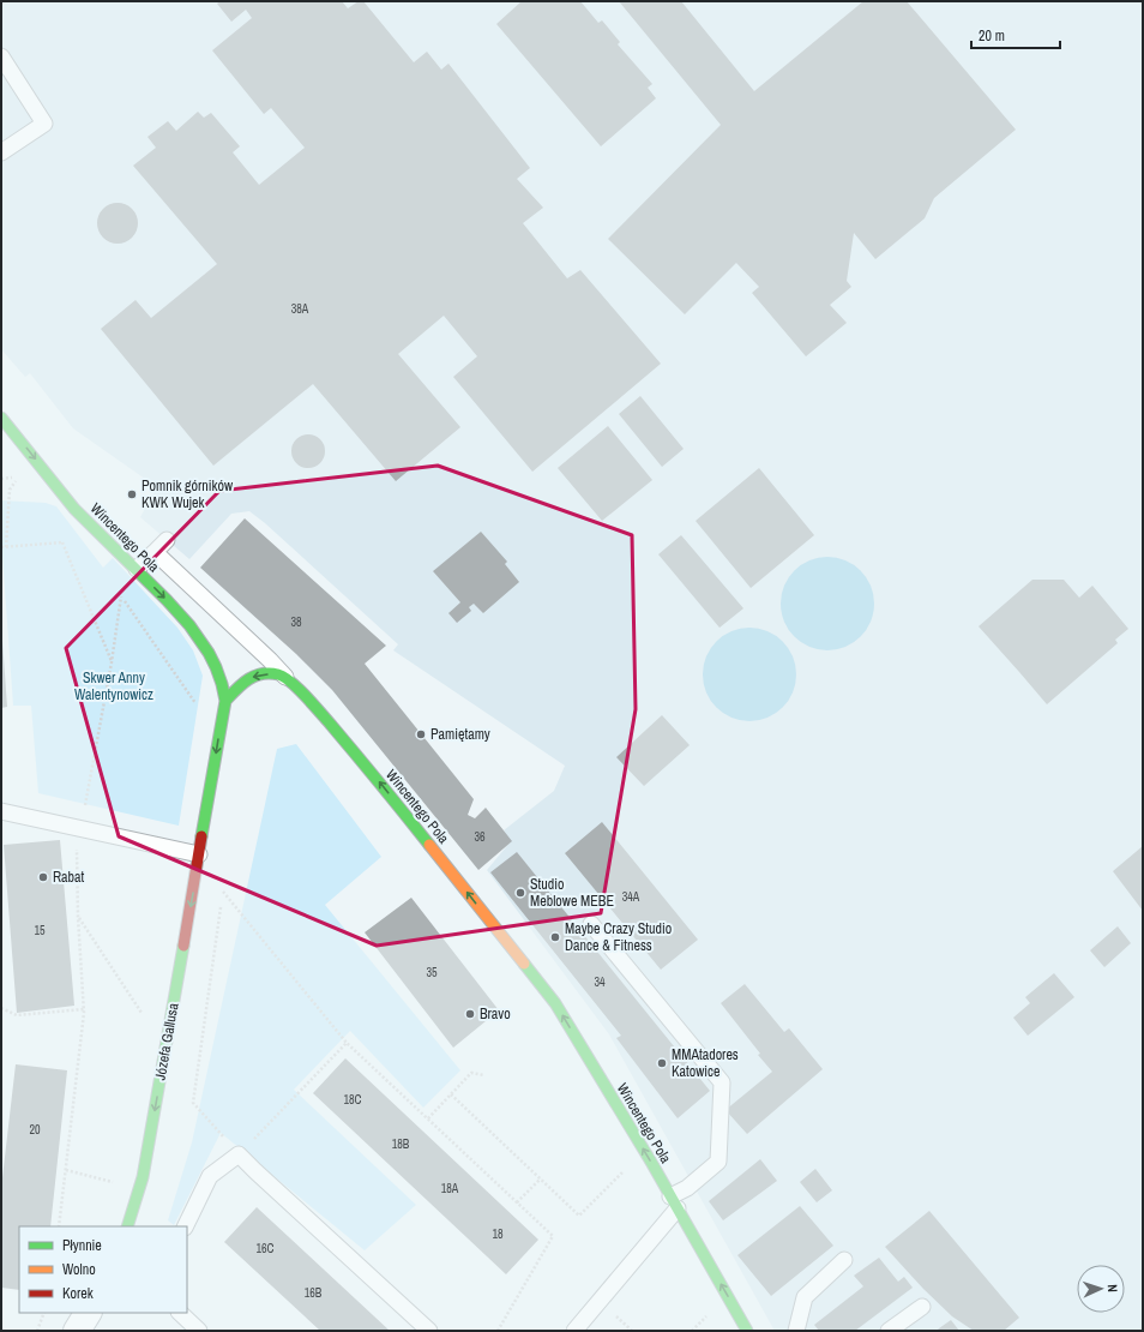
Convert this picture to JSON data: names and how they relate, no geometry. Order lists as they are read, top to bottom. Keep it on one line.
{"streets":{"street":["Wincentego Pola","Józefa Gallusa"]},"crossings":[["Wincentego Pola","Józefa Gallusa"]],"one_way":["Józefa Gallusa"],"parks":["Skwer Anny Walentynowicz"],"places":["Pomnik górników KWK Wujek","Pamiętamy","Rabat","Studio Meblowe MEBE","Maybe Crazy Studio Dance & Fitness","Bravo","MMAtadores Katowice"],"house_numbers":["38A","38","36","34A","15","35","34","18C","20","18B","18A","18","16C","16B"],"legend":["Płynnie","Wolno","Korek"],"scale_bar":"20 m","north":"right"}
